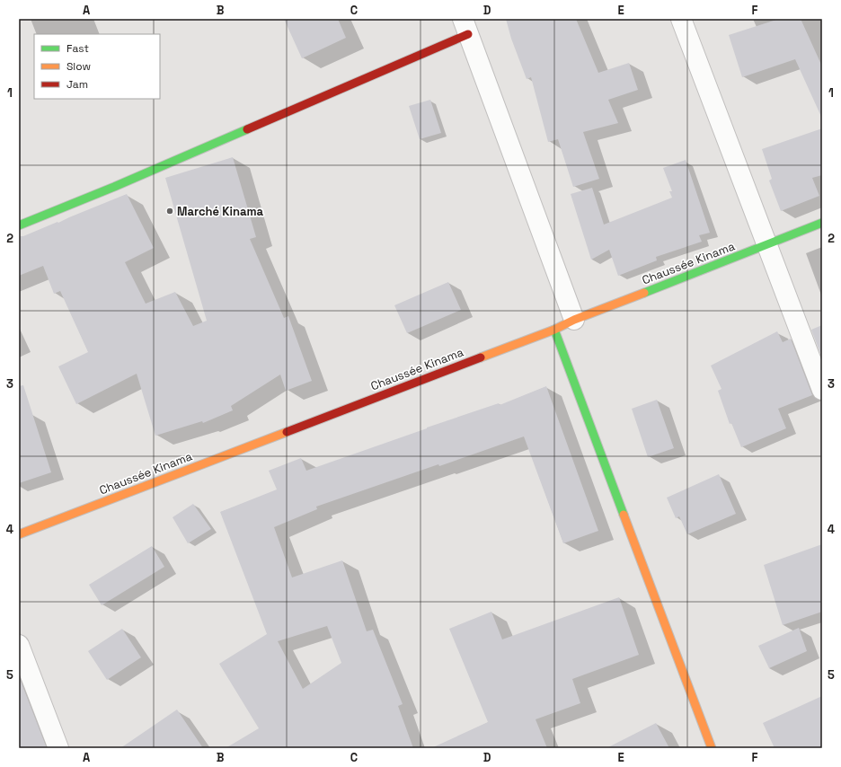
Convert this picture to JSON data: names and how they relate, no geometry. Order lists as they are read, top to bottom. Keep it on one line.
{"streets":{"street":["Chaussée Kinama"]},"places":["Marché Kinama"],"legend":["Fast","Slow","Jam"],"grid":{"columns":["A","B","C","D","E","F"],"rows":["1","2","3","4","5"]}}
